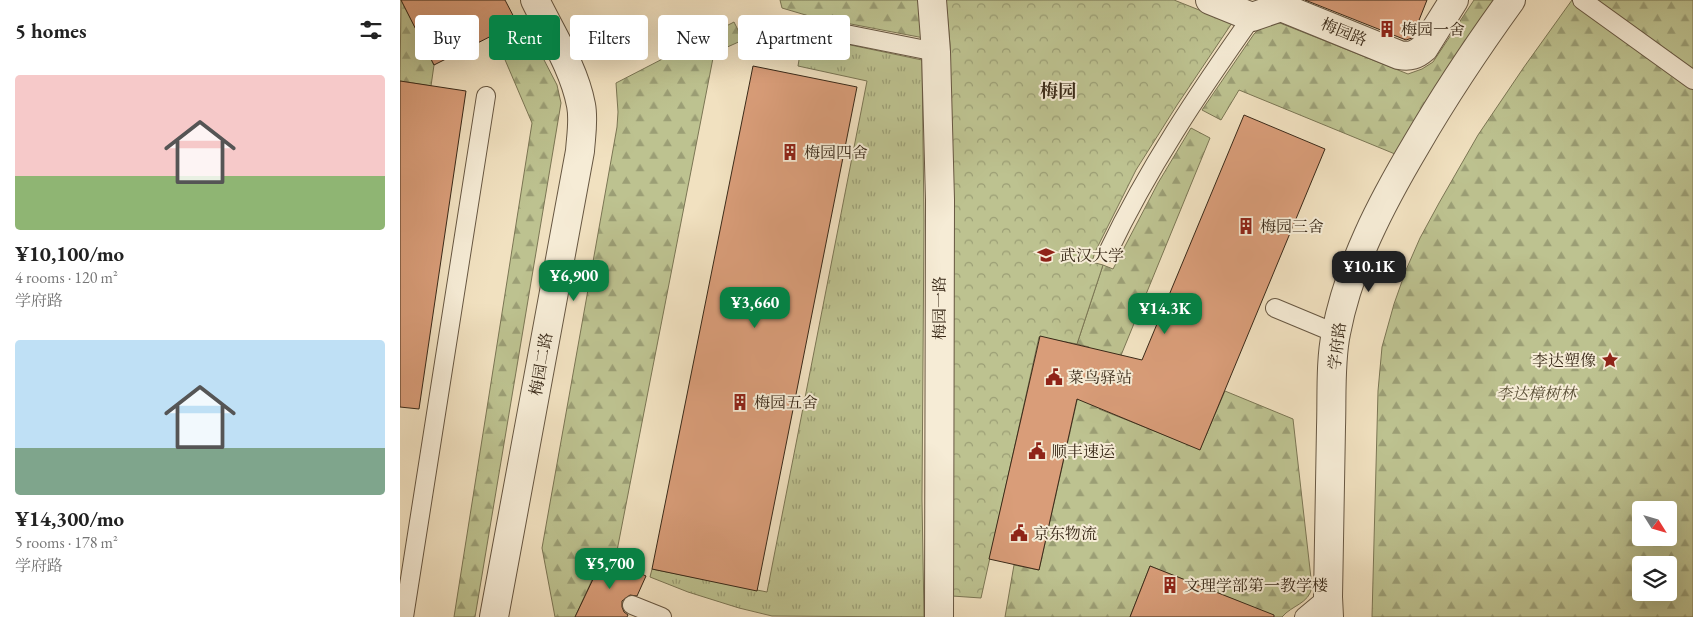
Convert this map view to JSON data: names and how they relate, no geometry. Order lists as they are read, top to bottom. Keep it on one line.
{"streets":{"street":["梅园路","梅园一路","学府路","梅园二路"]},"districts":["梅园"],"parks":["李达樟树林"],"places":{"building":["梅园一舍","梅园四舍","梅园三舍","梅园五舍","文理学部第一教学楼"],"school or university":["武汉大学"],"place":["李达塑像"],"public building":["菜鸟驿站","顺丰速运","京东物流"]},"north":"bottom right","page":{"heading":"5 homes","chip":["Buy","Rent","Filters","New","Apartment"],"list":[{"name":"¥10,100/mo","note":"4 rooms · 120 m² · 学府路"},{"name":"¥14,300/mo","note":"5 rooms · 178 m² · 学府路"}],"price":["¥10.1K","¥6,900","¥3,660","¥14.3K","¥5,700"]}}
